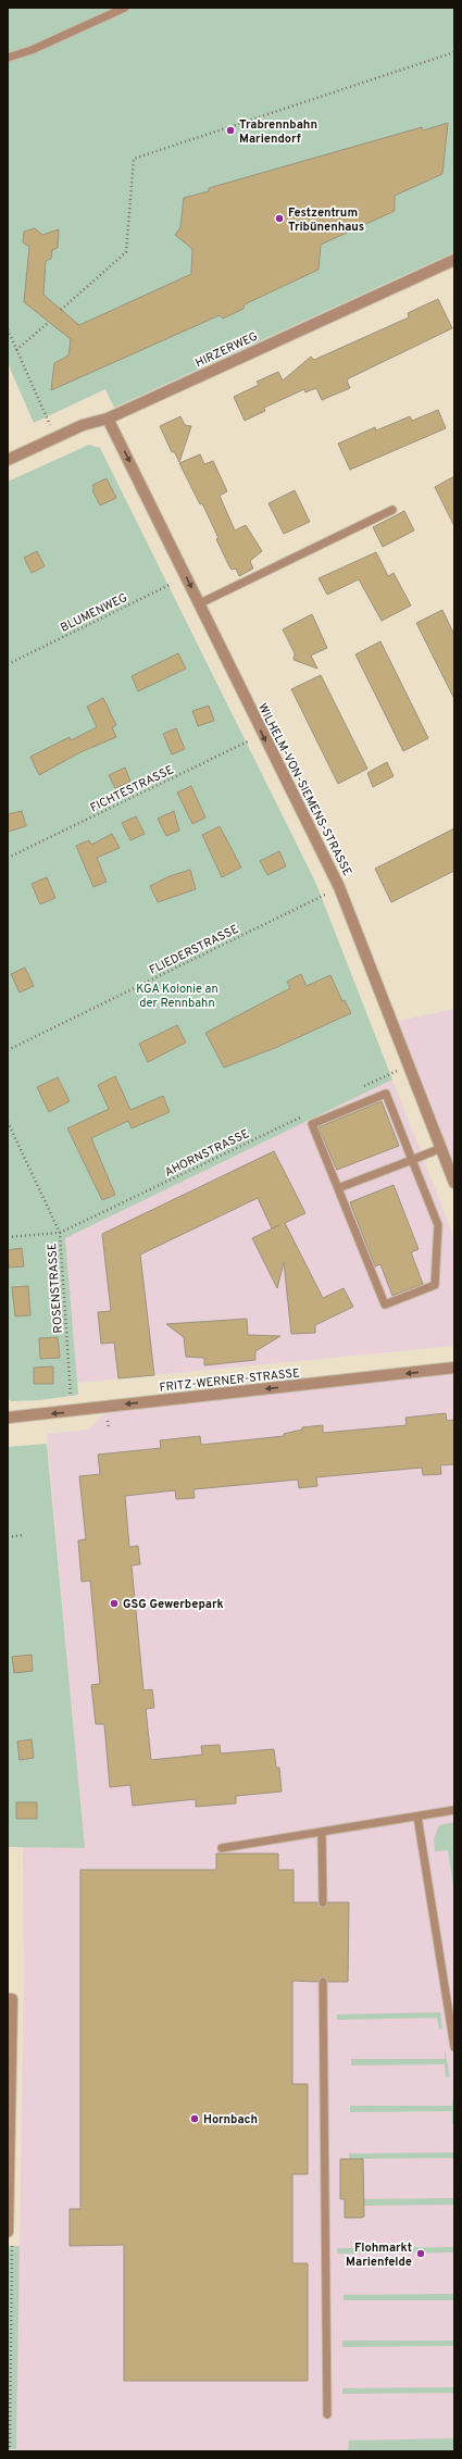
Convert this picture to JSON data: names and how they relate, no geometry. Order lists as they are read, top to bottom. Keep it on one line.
{"streets":{"street":["HIRZERWEG","WILHELM-VON-SIEMENS-STRASSE","FRITZ-WERNER-STRASSE"],"path":["BLUMENWEG","FICHTESTRASSE","FLIEDERSTRASSE","AHORNSTRASSE","ROSENSTRASSE"]},"crossings":[["HIRZERWEG","WILHELM-VON-SIEMENS-STRASSE"],["BLUMENWEG","WILHELM-VON-SIEMENS-STRASSE"],["FICHTESTRASSE","WILHELM-VON-SIEMENS-STRASSE"],["WILHELM-VON-SIEMENS-STRASSE","FLIEDERSTRASSE"],["AHORNSTRASSE","ROSENSTRASSE"],["ROSENSTRASSE","FRITZ-WERNER-STRASSE"]],"one_way":["WILHELM-VON-SIEMENS-STRASSE","FRITZ-WERNER-STRASSE"],"parks":["KGA Kolonie an der Rennbahn"],"places":["Trabrennbahn Mariendorf","Festzentrum Tribünenhaus","GSG Gewerbepark","Hornbach","Flohmarkt Marienfelde"]}
